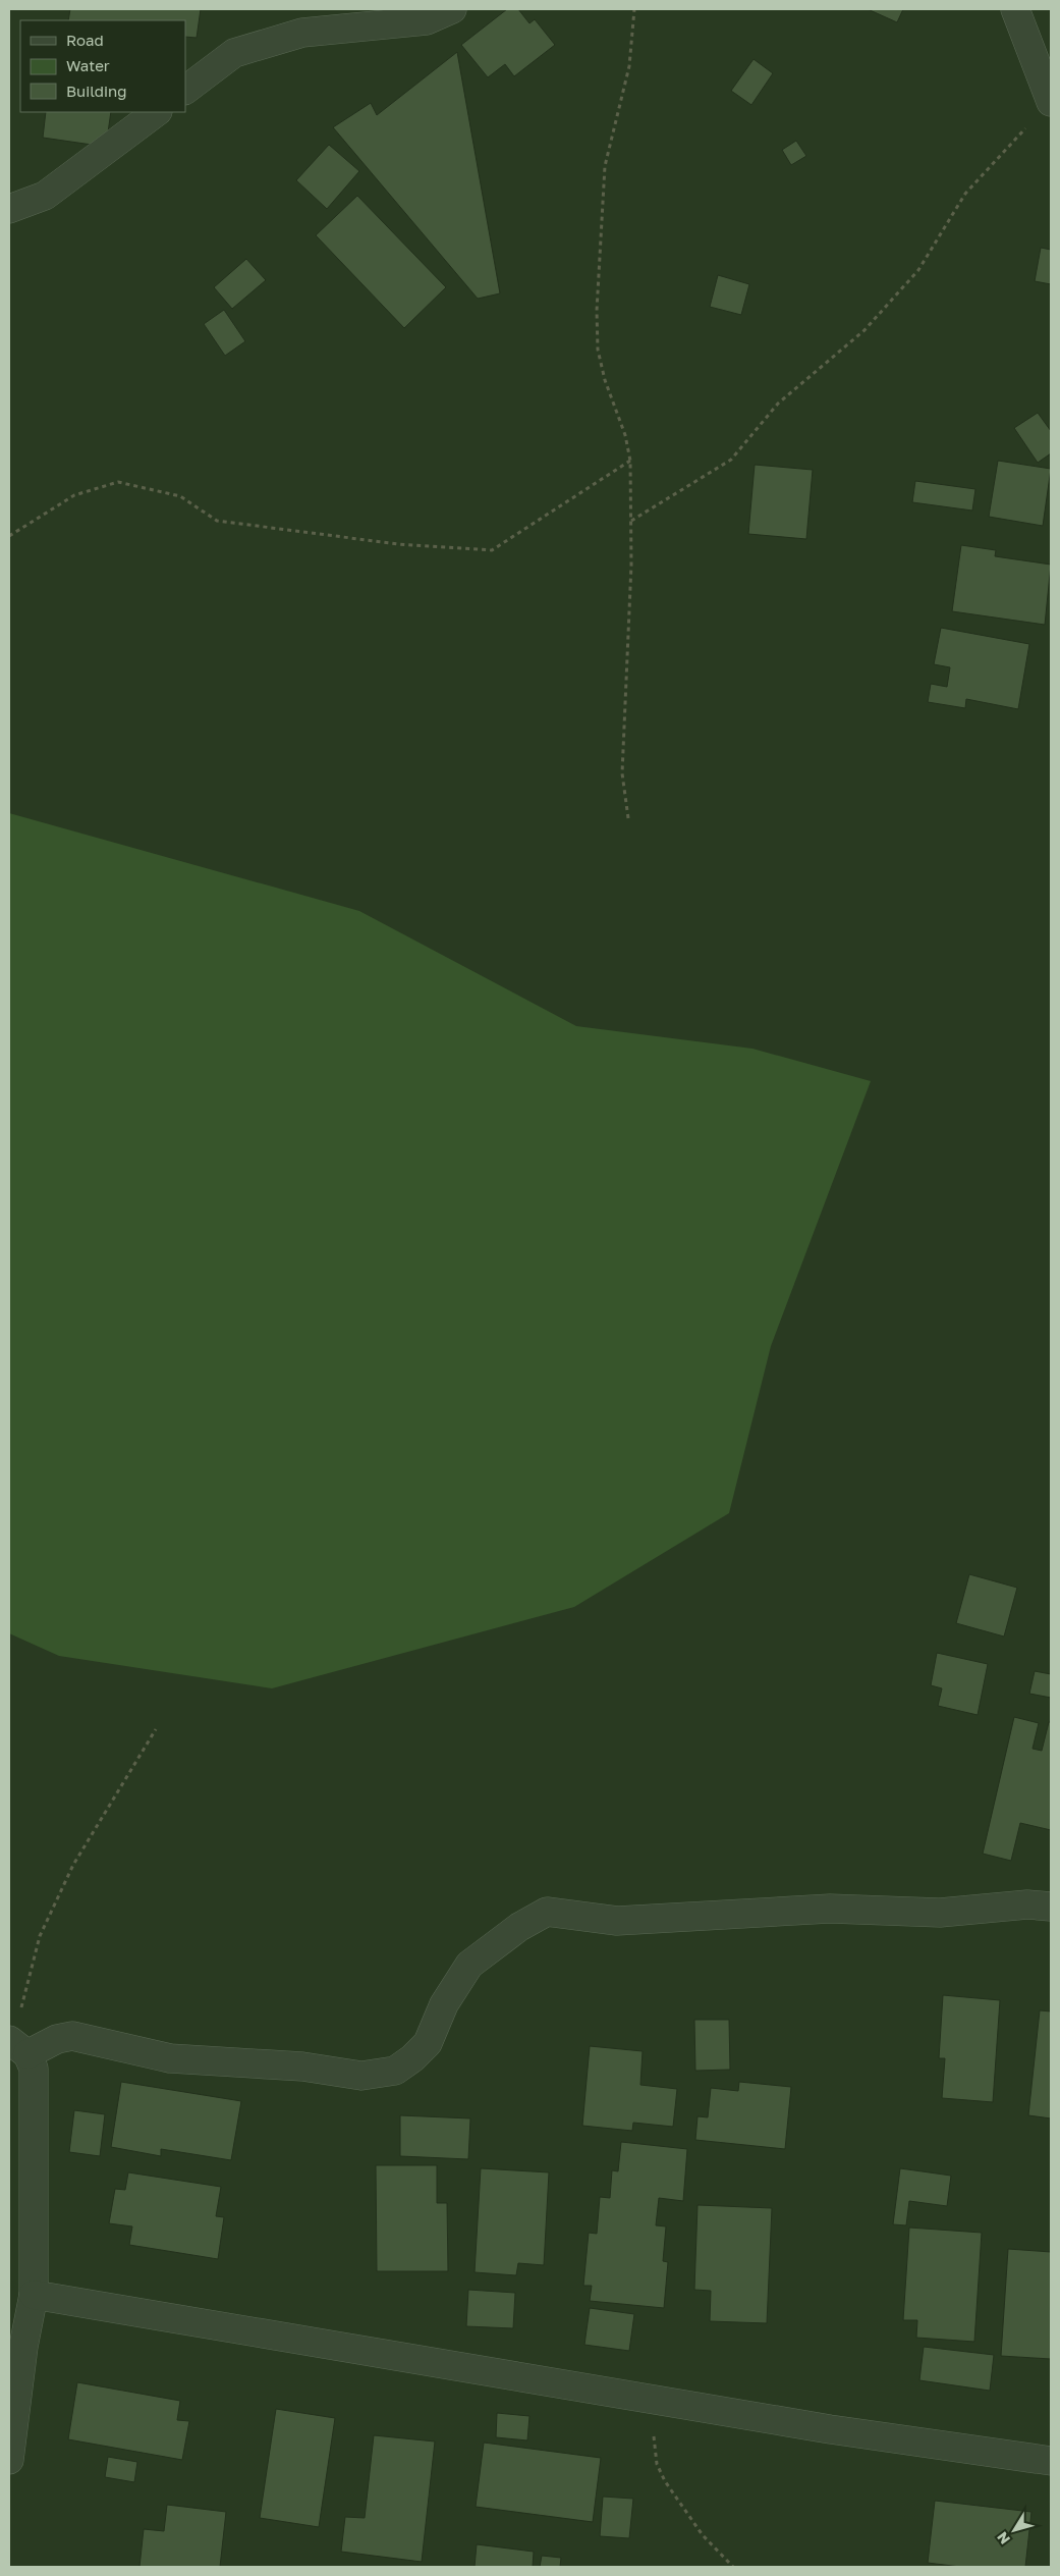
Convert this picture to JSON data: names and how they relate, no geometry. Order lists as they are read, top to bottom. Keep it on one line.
{"legend":["Road","Water","Building"],"north":"bottom left"}
